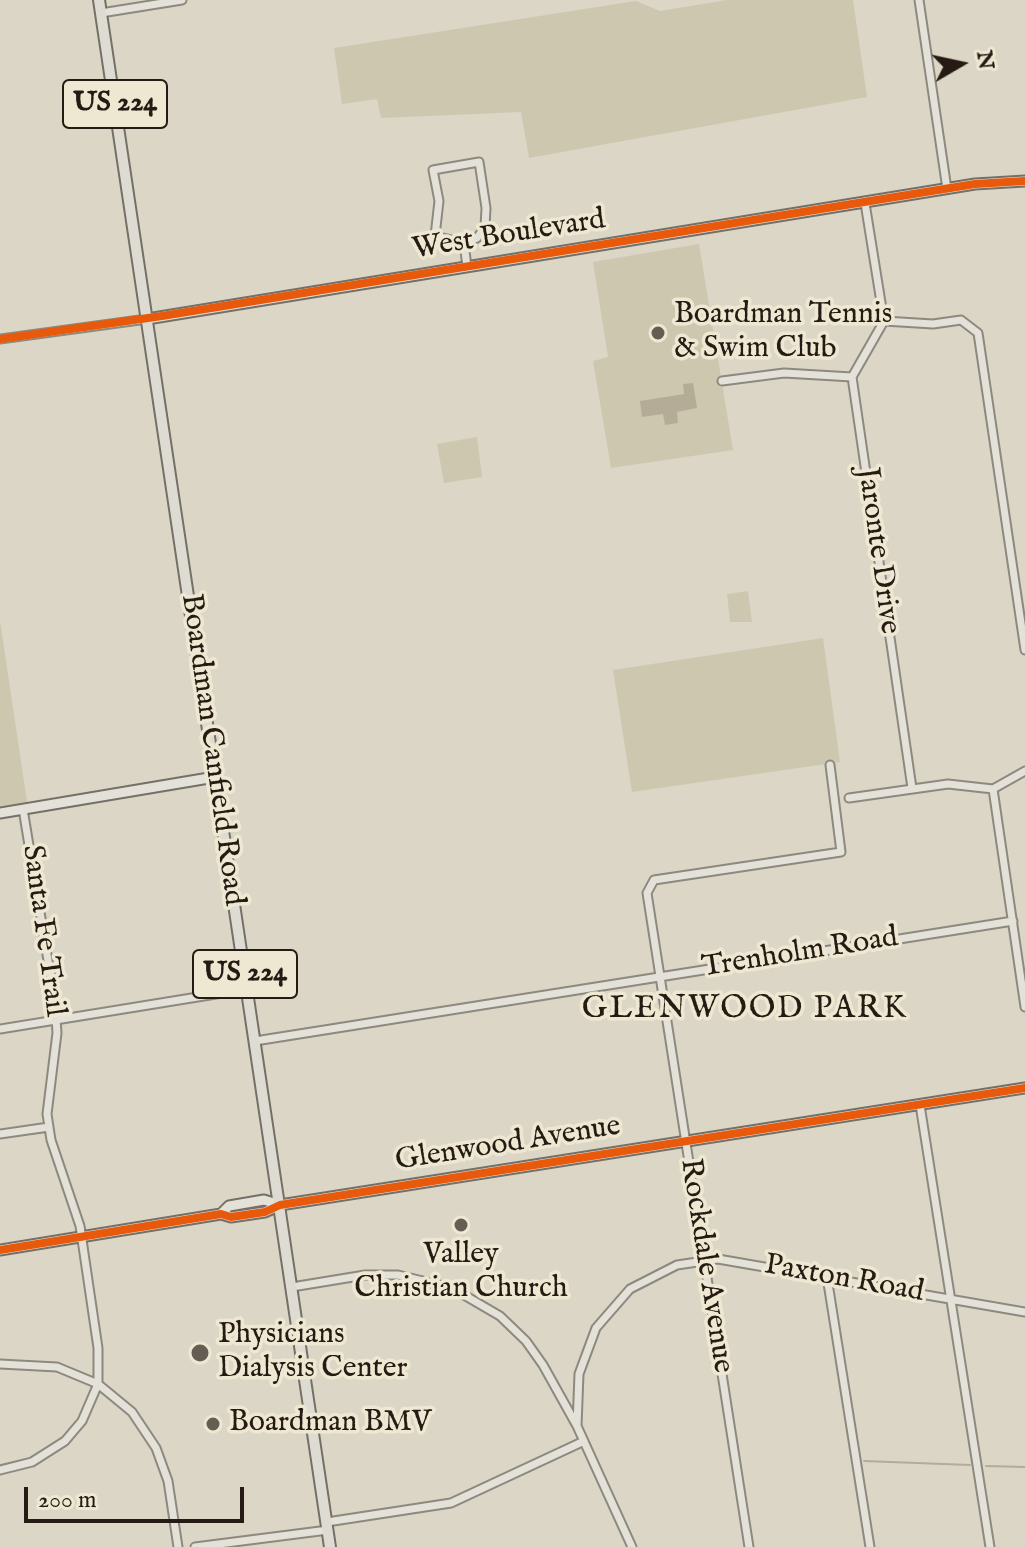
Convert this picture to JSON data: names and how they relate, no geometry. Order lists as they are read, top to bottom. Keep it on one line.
{"streets":{"main road":["US 224","Boardman Canfield Road"],"street":["West Boulevard","Jaronte Drive","Santa Fe Trail","Trenholm Road","Glenwood Avenue","Rockdale Avenue","Paxton Road"]},"crossings":[["West Boulevard","Boardman Canfield Road"],["Boardman Canfield Road","Trenholm Road"],["Boardman Canfield Road","Glenwood Avenue"],["Santa Fe Trail","Glenwood Avenue"],["Trenholm Road","Rockdale Avenue"],["Glenwood Avenue","Rockdale Avenue"],["Rockdale Avenue","Paxton Road"]],"districts":["GLENWOOD PARK"],"places":["Boardman Tennis & Swim Club","Valley Christian Church","Physicians Dialysis Center","Boardman BMV"],"scale_bar":"200 m","north":"right"}
